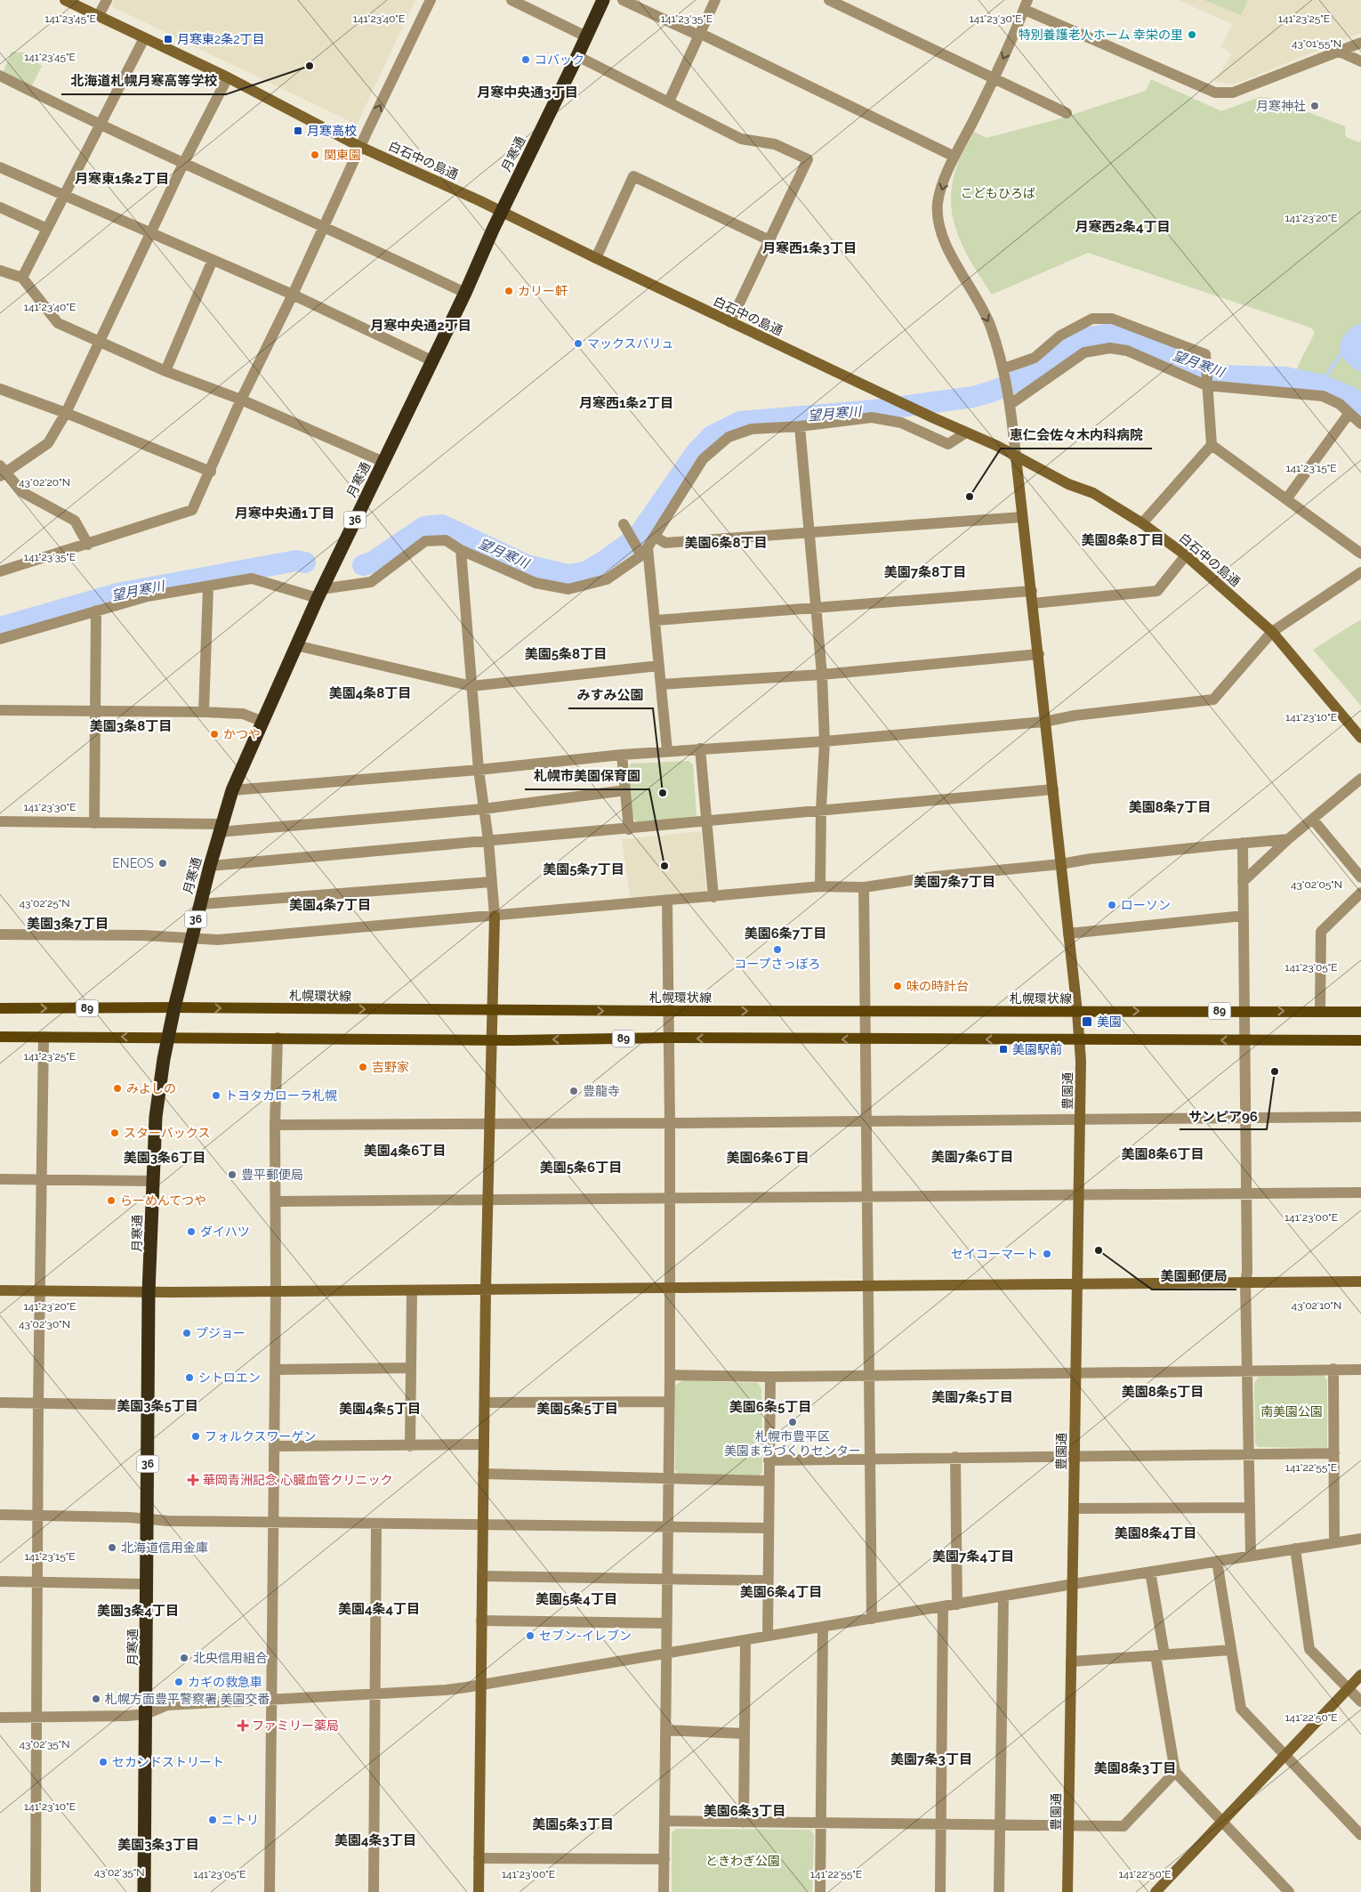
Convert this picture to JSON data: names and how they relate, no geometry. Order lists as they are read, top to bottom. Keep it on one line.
{"streets":{"highway":["月寒通","36"],"main road":["札幌環状線","89"],"street":["白石中の島通","豊園通"]},"crossings":[["月寒通","白石中の島通"],["月寒通","札幌環状線"],["月寒通","89"],["白石中の島通","豊園通"],["札幌環状線","豊園通"],["89","豊園通"]],"districts":["月寒中央通3丁目","月寒東1条2丁目","月寒西2条4丁目","月寒西1条3丁目","月寒中央通2丁目","月寒西1条2丁目","月寒中央通1丁目","美園8条8丁目","美園6条8丁目","美園7条8丁目","美園5条8丁目","美園4条8丁目","美園3条8丁目","美園8条7丁目","美園5条7丁目","美園7条7丁目","美園4条7丁目","美園3条7丁目","美園6条7丁目","美園4条6丁目","美園8条6丁目","美園7条6丁目","美園3条6丁目","美園6条6丁目","美園5条6丁目","美園8条5丁目","美園7条5丁目","美園3条5丁目","美園6条5丁目","美園4条5丁目","美園5条5丁目","美園8条4丁目","美園7条4丁目","美園6条4丁目","美園5条4丁目","美園4条4丁目","美園3条4丁目","美園7条3丁目","美園8条3丁目","美園6条3丁目","美園5条3丁目","美園4条3丁目","美園3条3丁目"],"water":["望月寒川"],"parks":["こどもひろば","南美園公園","ときわぎ公園"],"places":{"other":["特別養護老人ホーム 幸栄の里","コバック","北海道札幌月寒高等学校","月寒神社","関東園","カリー軒","マックスバリュ","恵仁会佐々木内科病院","かつや","みすみ公園","ENEOS","札幌市美園保育園","ローソン","コープさっぽろ","味の時計台","吉野家","サンピア96","みよしの","豊龍寺","トヨタカローラ札幌","スターバックス","豊平郵便局","らーめんてつや","ダイハツ","美園郵便局","セイコーマート","プジョー","シトロエン","札幌市豊平区 美園まちづくりセンター","フォルクスワーゲン","北海道信用金庫","セブン-イレブン","北央信用組合","カギの救急車","札幌方面豊平警察署 美園交番","セカンドストリート","ニトリ"],"transit":["月寒東2条2丁目","月寒高校","美園","美園駅前"],"health":["華岡青洲記念 心臓血管クリニック","ファミリー薬局"]},"coordinates":["141°23'45\"E","141°23'40\"E","141°23'35\"E","141°23'30\"E","141°23'25\"E","43°01'55\"N","141°23'20\"E","141°23'15\"E","43°02'20\"N","141°23'10\"E","43°02'05\"N","43°02'25\"N","141°23'05\"E","141°23'00\"E","43°02'10\"N","43°02'30\"N","141°22'55\"E","141°22'50\"E","43°02'35\"N"]}
